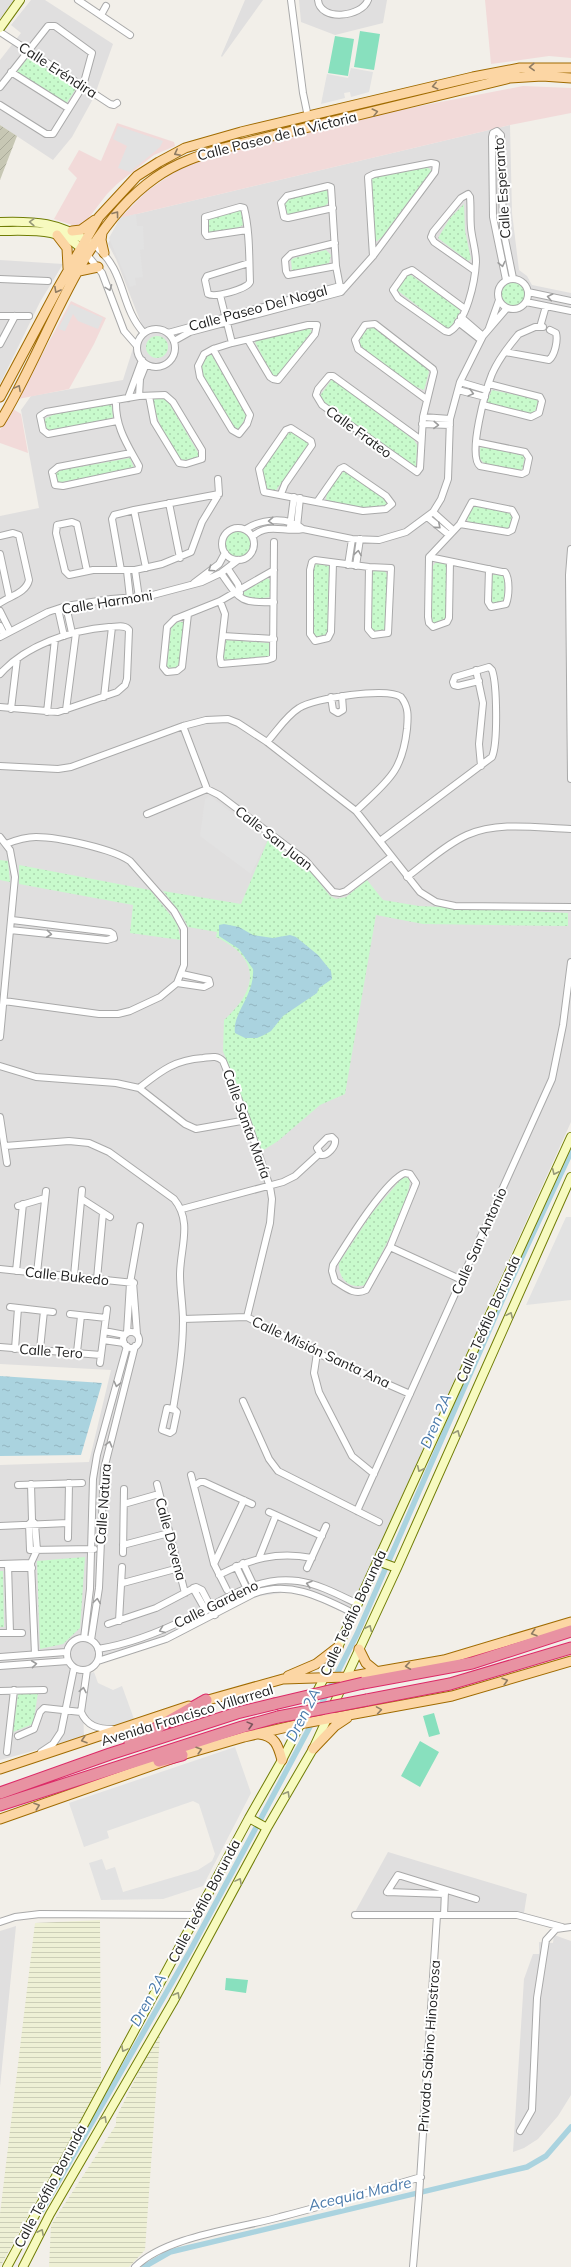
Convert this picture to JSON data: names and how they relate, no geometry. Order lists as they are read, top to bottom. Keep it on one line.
{"streets":{"highway":["Avenida Francisco Villarreal"],"main road":["Calle Paseo de la Victoria","Calle Teófilo Borunda"],"street":["Calle Eréndira","Calle Esperanto","Calle Paseo Del Nogal","Calle Frateo","Calle Harmoni","Calle San Juan","Calle Santa María","Calle San Antonio","Calle Bukedo","Calle Tero","Calle Misión Santa Ana","Calle Natura","Calle Devena","Calle Gardeno","Privada Sabino Hinostrosa"]},"crossings":[["Calle Santa María","Calle Misión Santa Ana"],["Calle San Antonio","Calle Misión Santa Ana"],["Calle Teófilo Borunda","Calle Gardeno"],["Calle Natura","Calle Gardeno"]],"water":["Dren 2A","Acequia Madre"]}
